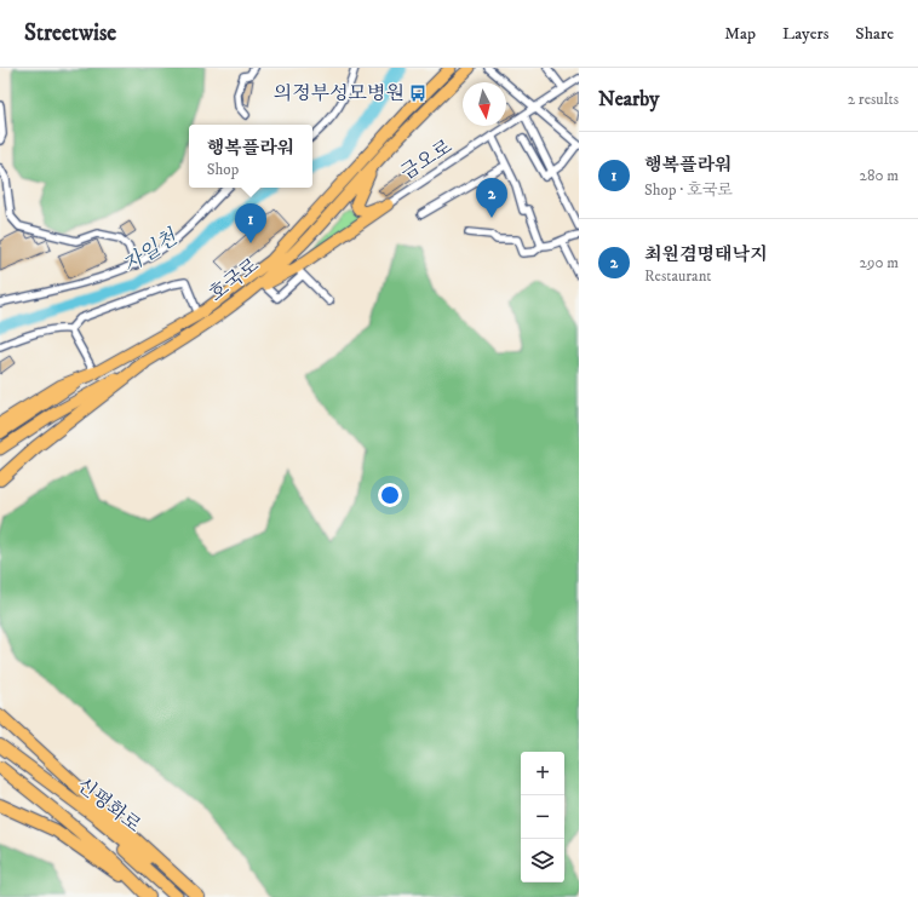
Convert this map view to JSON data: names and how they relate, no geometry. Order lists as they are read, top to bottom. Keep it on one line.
{"streets":{"highway":["신평화로"],"main road":["호국로"],"street":["금오로"]},"water":["자일천"],"places":{"bus stop":["의정부성모병원"]},"north":"bottom","page":{"header":"Streetwise","nav":["Map","Layers","Share"],"heading":["Nearby","2 results"],"popup":["행복플라워","Shop"],"list":[{"mark":"1","name":"행복플라워","note":"Shop · 호국로","value":"280 m"},{"mark":"2","name":"최원겸명태낙지","note":"Restaurant","value":"290 m"}],"pins":["2","1"],"map_buttons":["+","−"]}}
